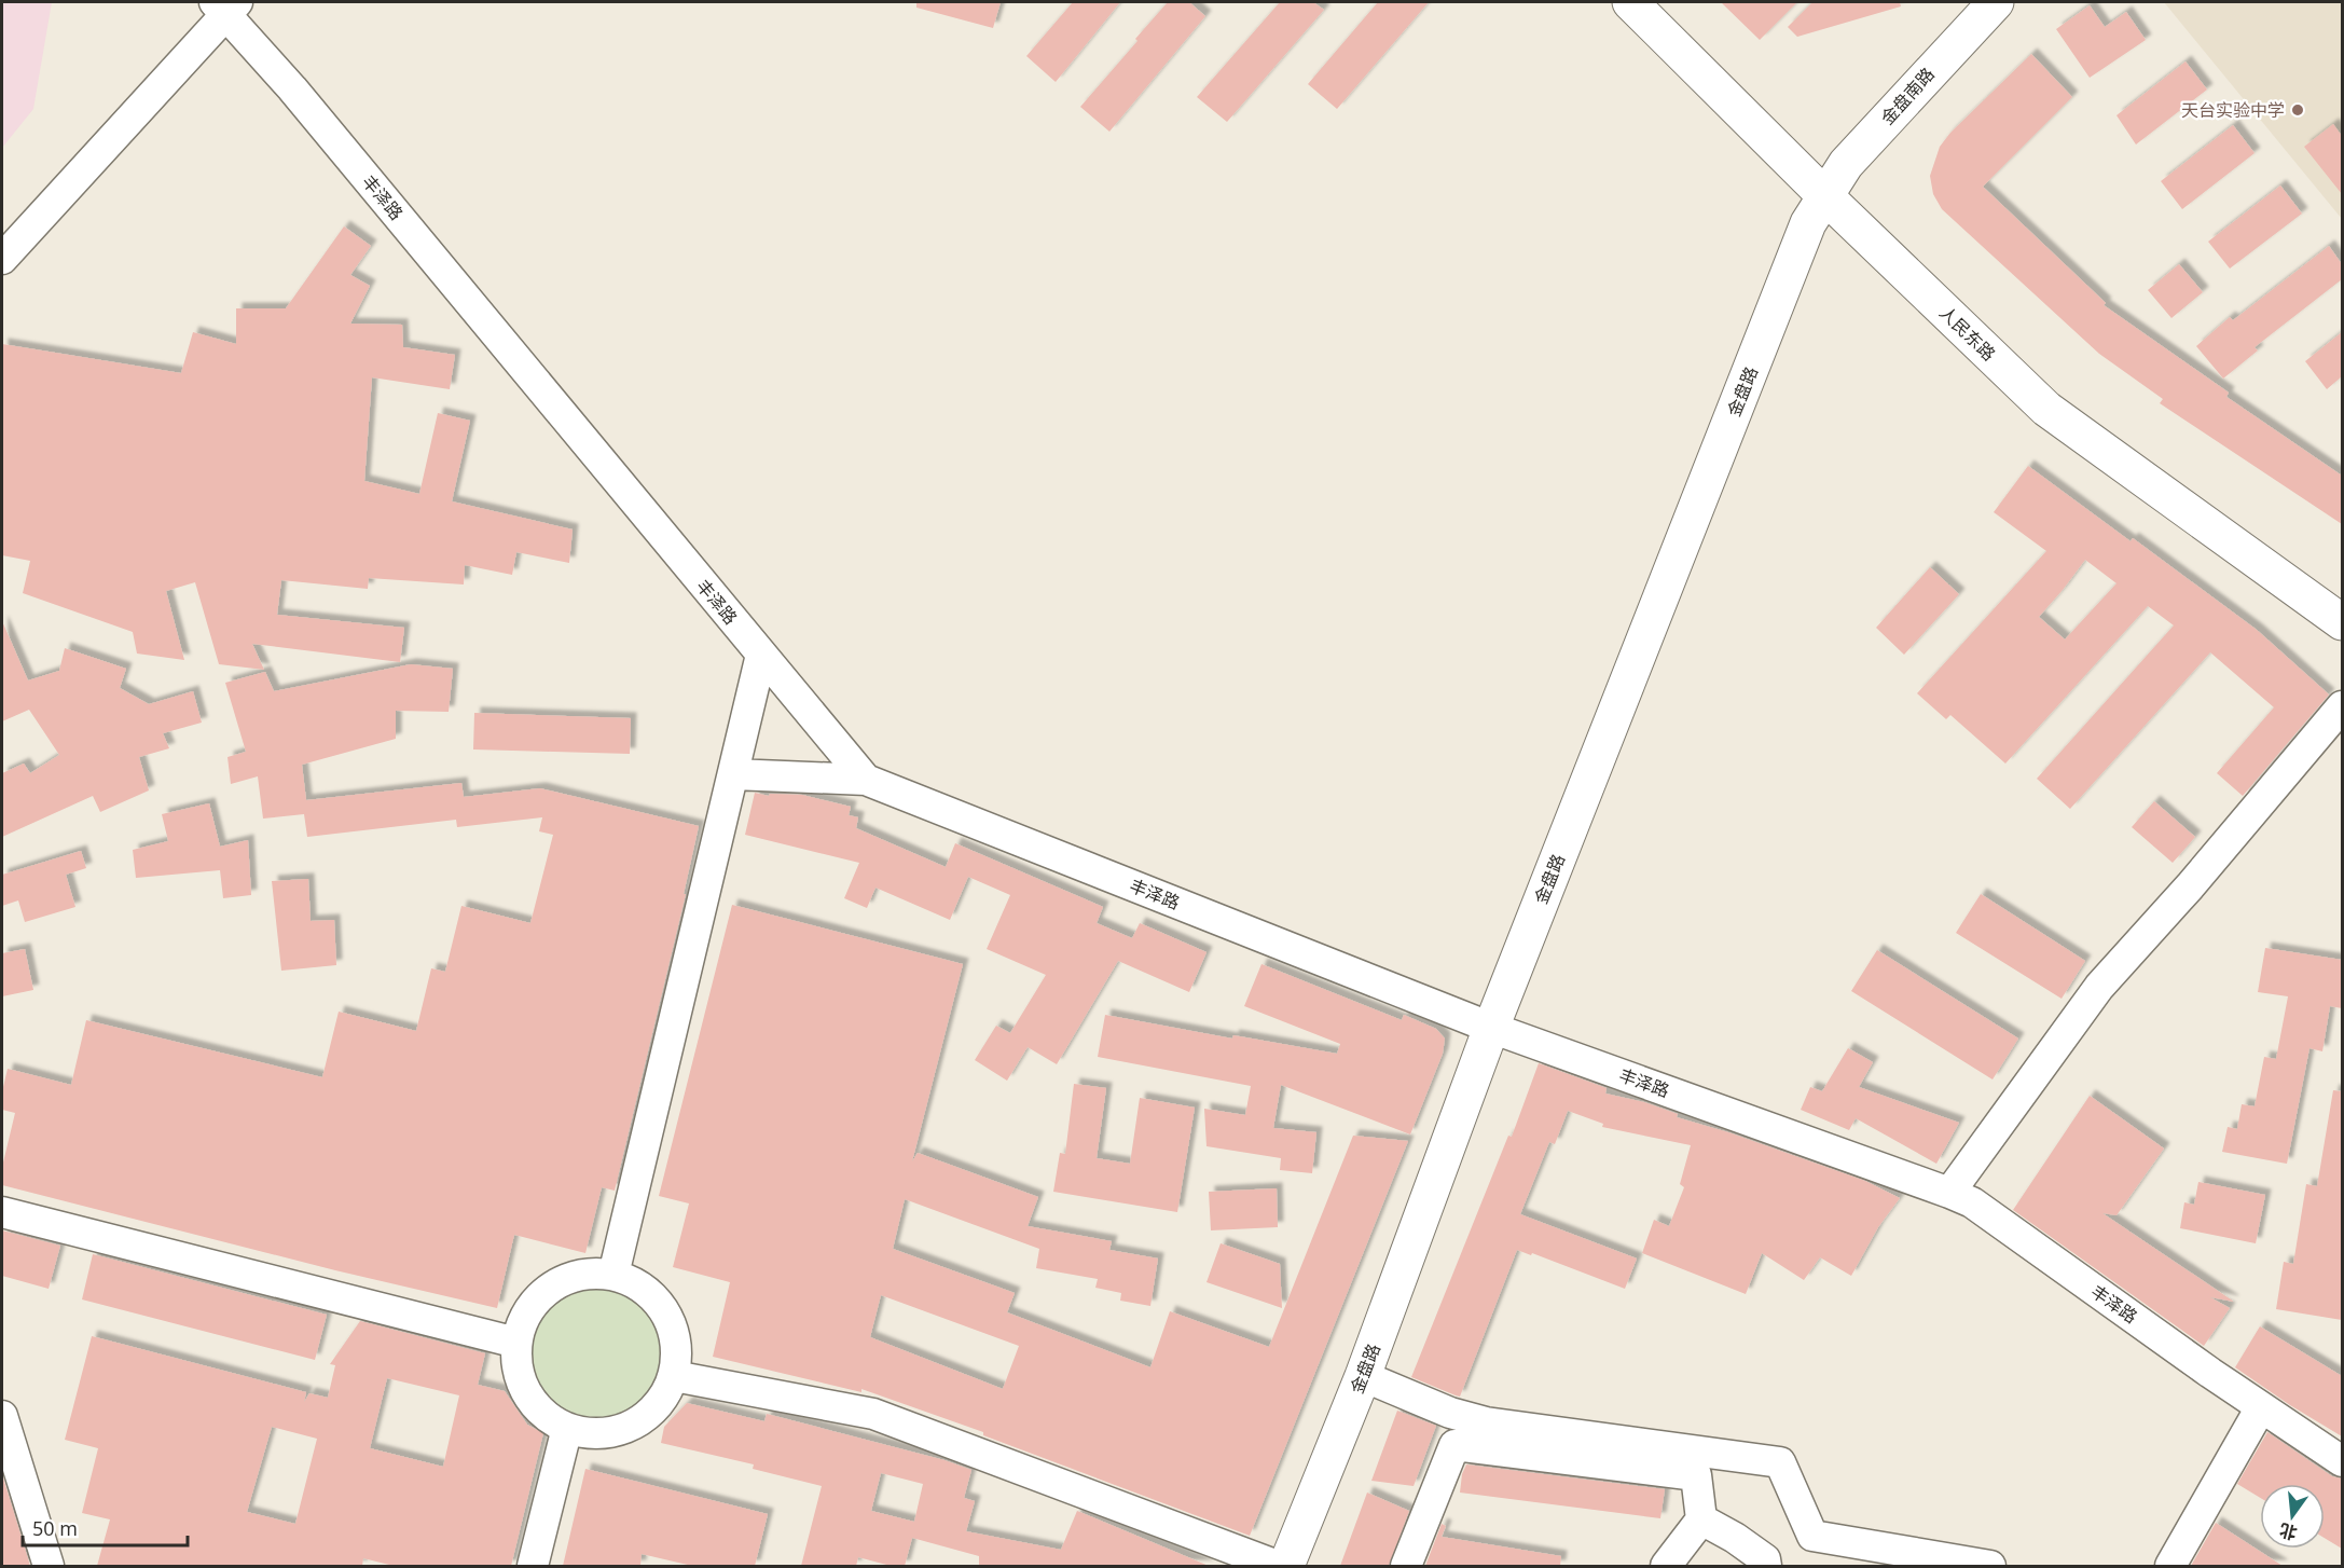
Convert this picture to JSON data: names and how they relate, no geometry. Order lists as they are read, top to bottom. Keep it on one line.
{"streets":{"main road":["金盘南路","人民东路","金盘路"],"street":["丰泽路"]},"crossings":[["金盘南路","人民东路"],["金盘南路","金盘路"],["丰泽路","金盘路"],["人民东路","金盘路"]],"places":["天台实验中学"],"scale_bar":"50 m","north":"bottom"}
